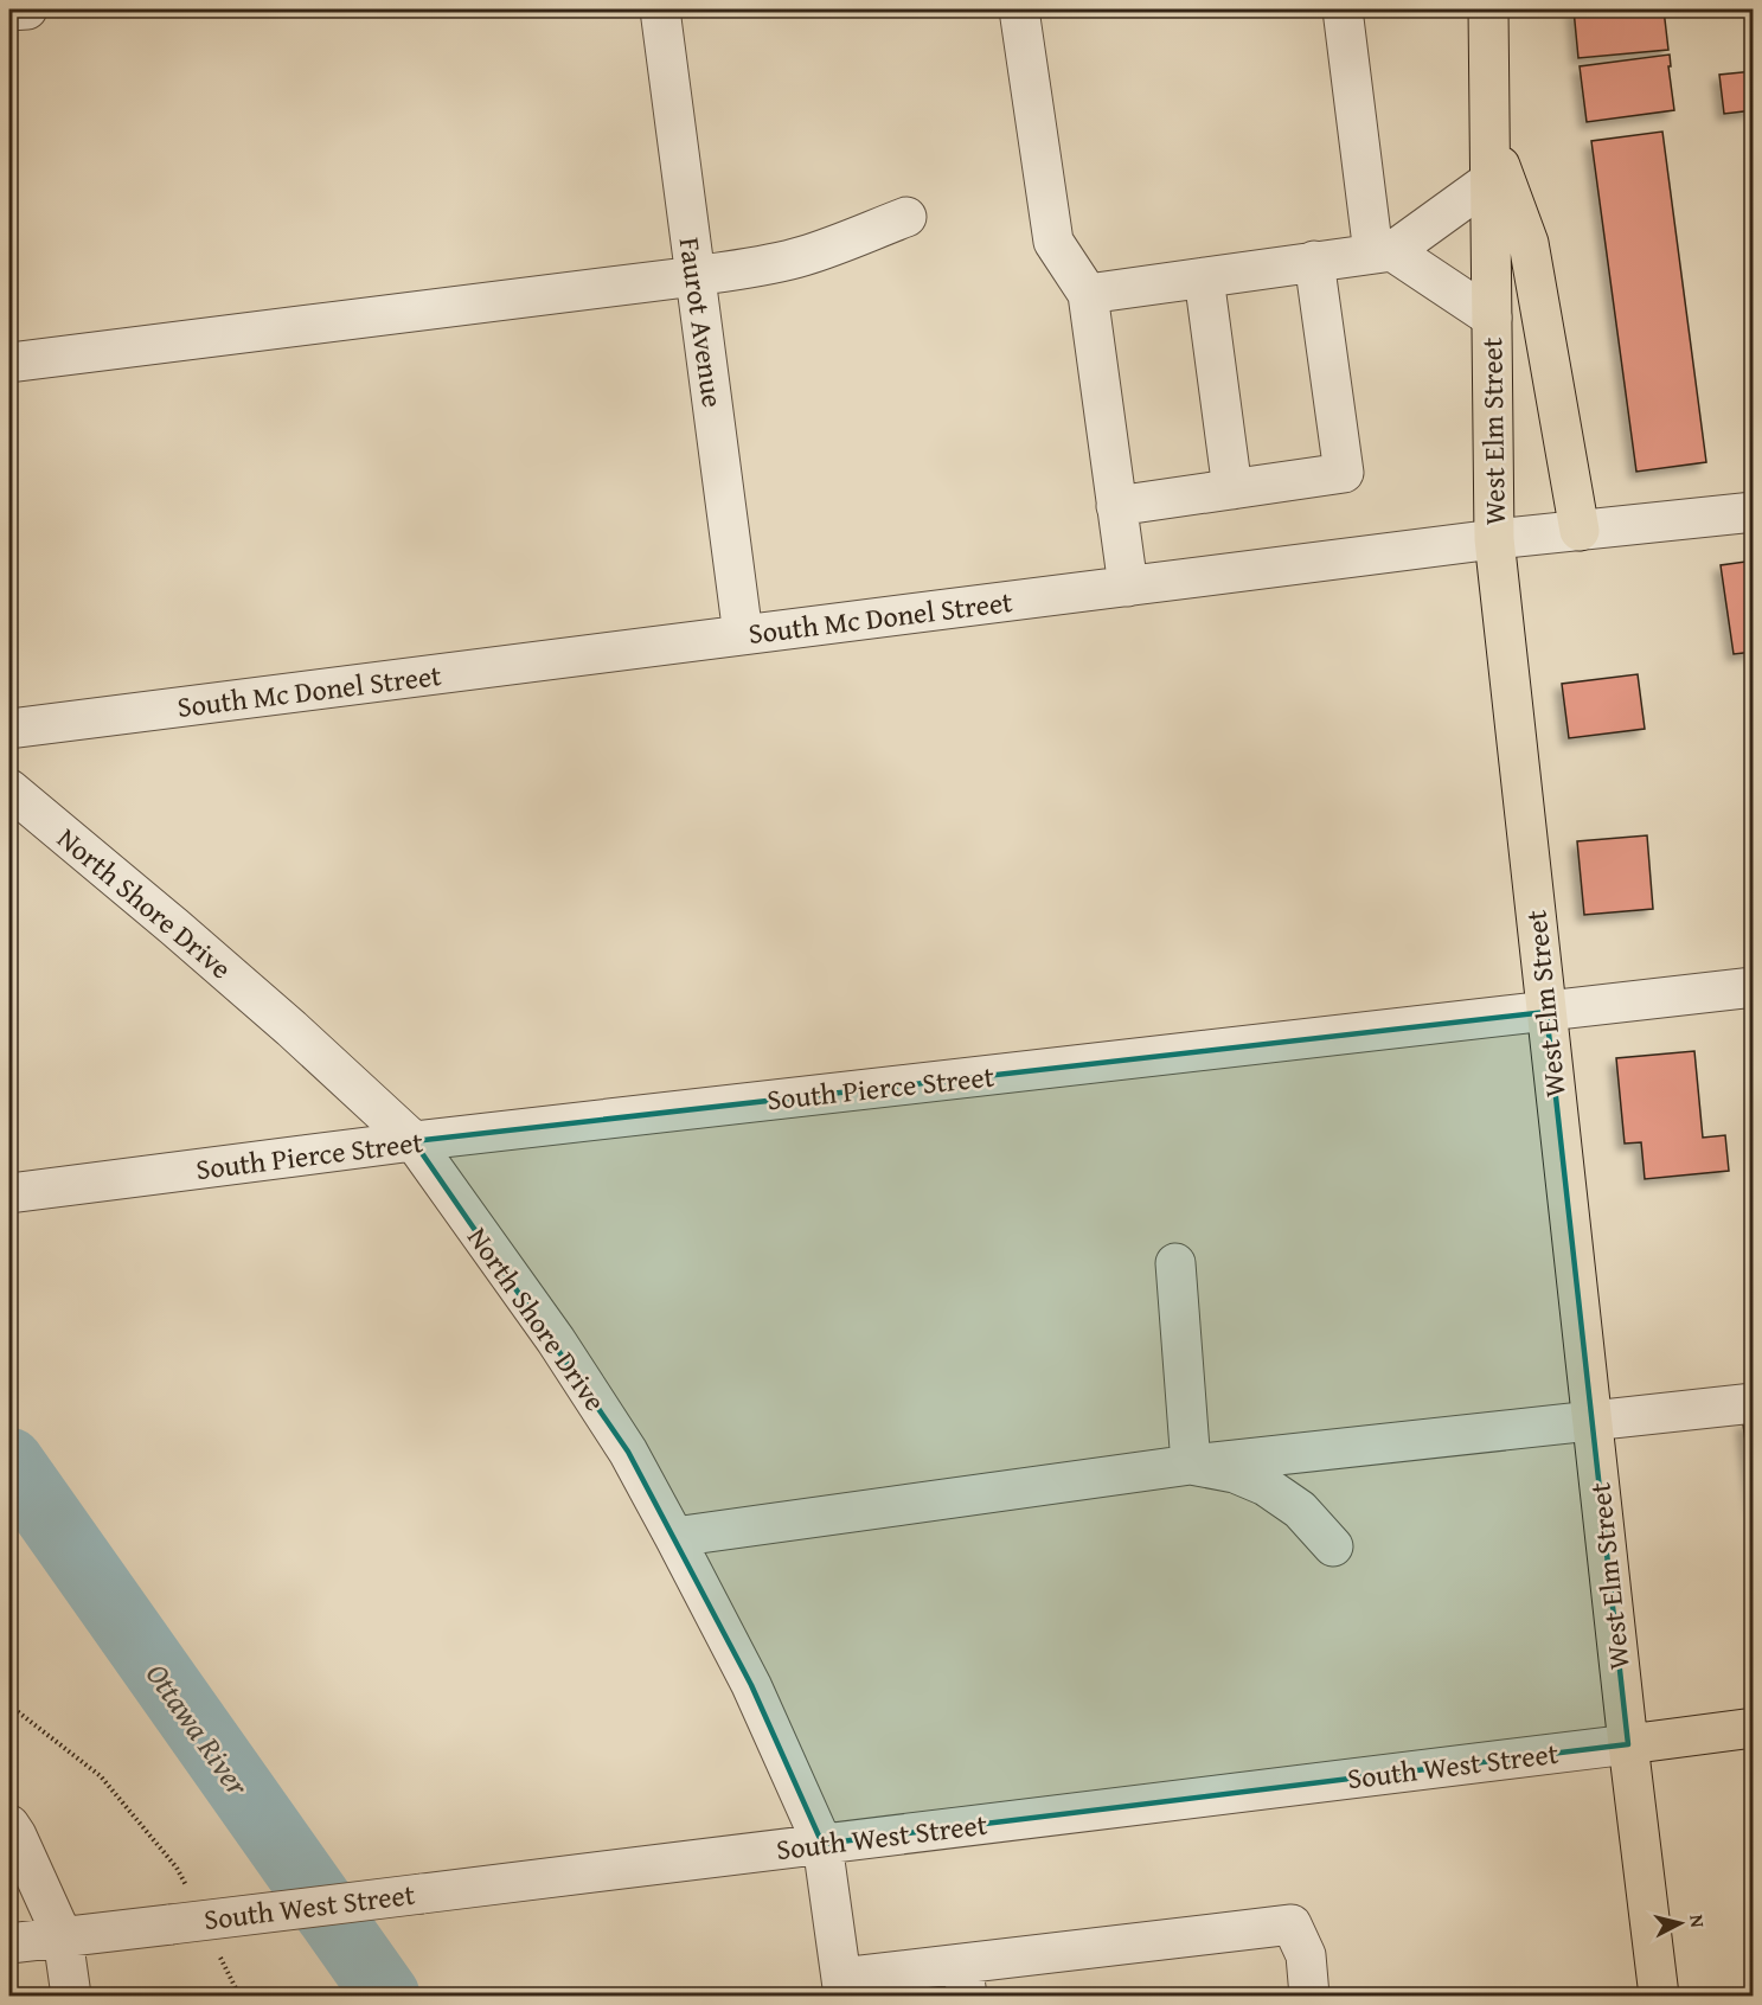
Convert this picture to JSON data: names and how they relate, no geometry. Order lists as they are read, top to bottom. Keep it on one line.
{"streets":{"main road":["West Elm Street","South West Street"],"street":["Faurot Avenue","South Mc Donel Street","North Shore Drive","South Pierce Street"]},"crossings":[["Faurot Avenue","South Mc Donel Street"],["West Elm Street","South Mc Donel Street"],["West Elm Street","South Pierce Street"],["West Elm Street","South West Street"],["North Shore Drive","South Pierce Street"],["North Shore Drive","South West Street"]],"water":["Ottawa River"],"north":"right"}
